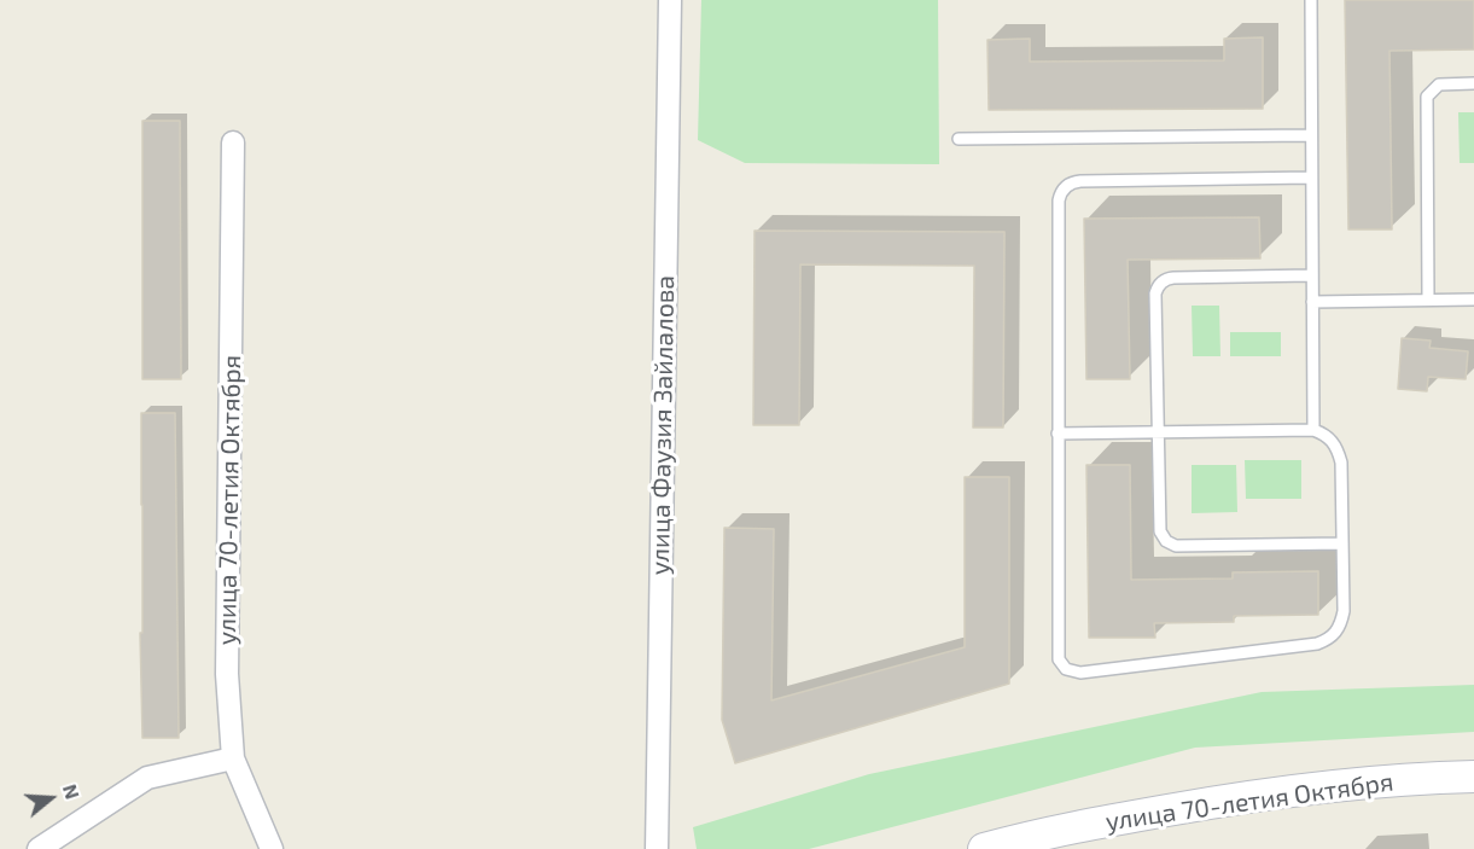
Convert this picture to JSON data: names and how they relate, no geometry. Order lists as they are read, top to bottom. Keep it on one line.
{"streets":{"main road":["улица 70-летия Октября"],"street":["улица Фаузия Зайлалова"]},"north":"right"}
